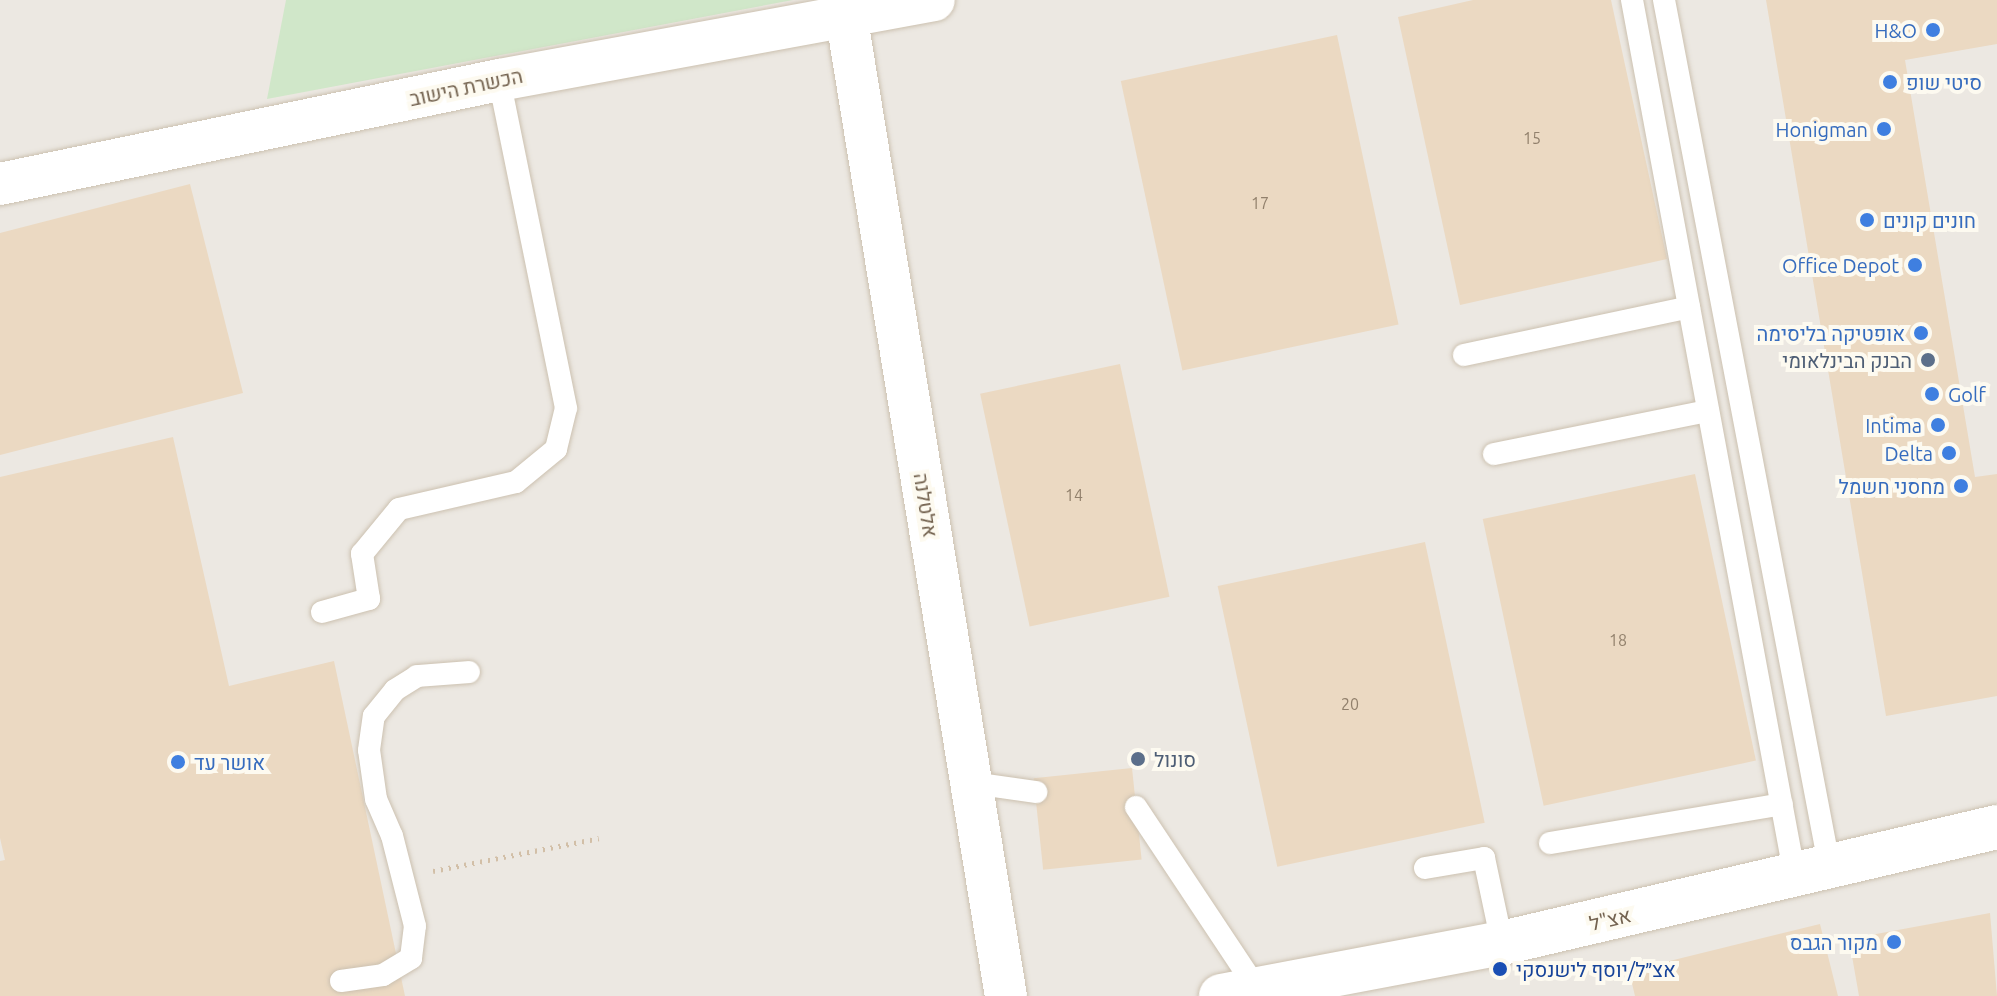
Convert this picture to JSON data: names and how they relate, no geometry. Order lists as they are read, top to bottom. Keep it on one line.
{"streets":{"street":["הכשרת הישוב","אלטלנה","אצ\"ל"]},"crossings":[["הכשרת הישוב","אלטלנה"]],"places":["H&O","סיטי שופ","Honigman","חונים קונים","Office Depot","אופטיקה בליסימה","הבנק הבינלאומי","Golf","Intima","Delta","מחסני חשמל","סונול","אושר עד","מקור הגבס","אצ״ל/יוסף לישנסקי"],"house_numbers":["15","17","14","18","20"]}
